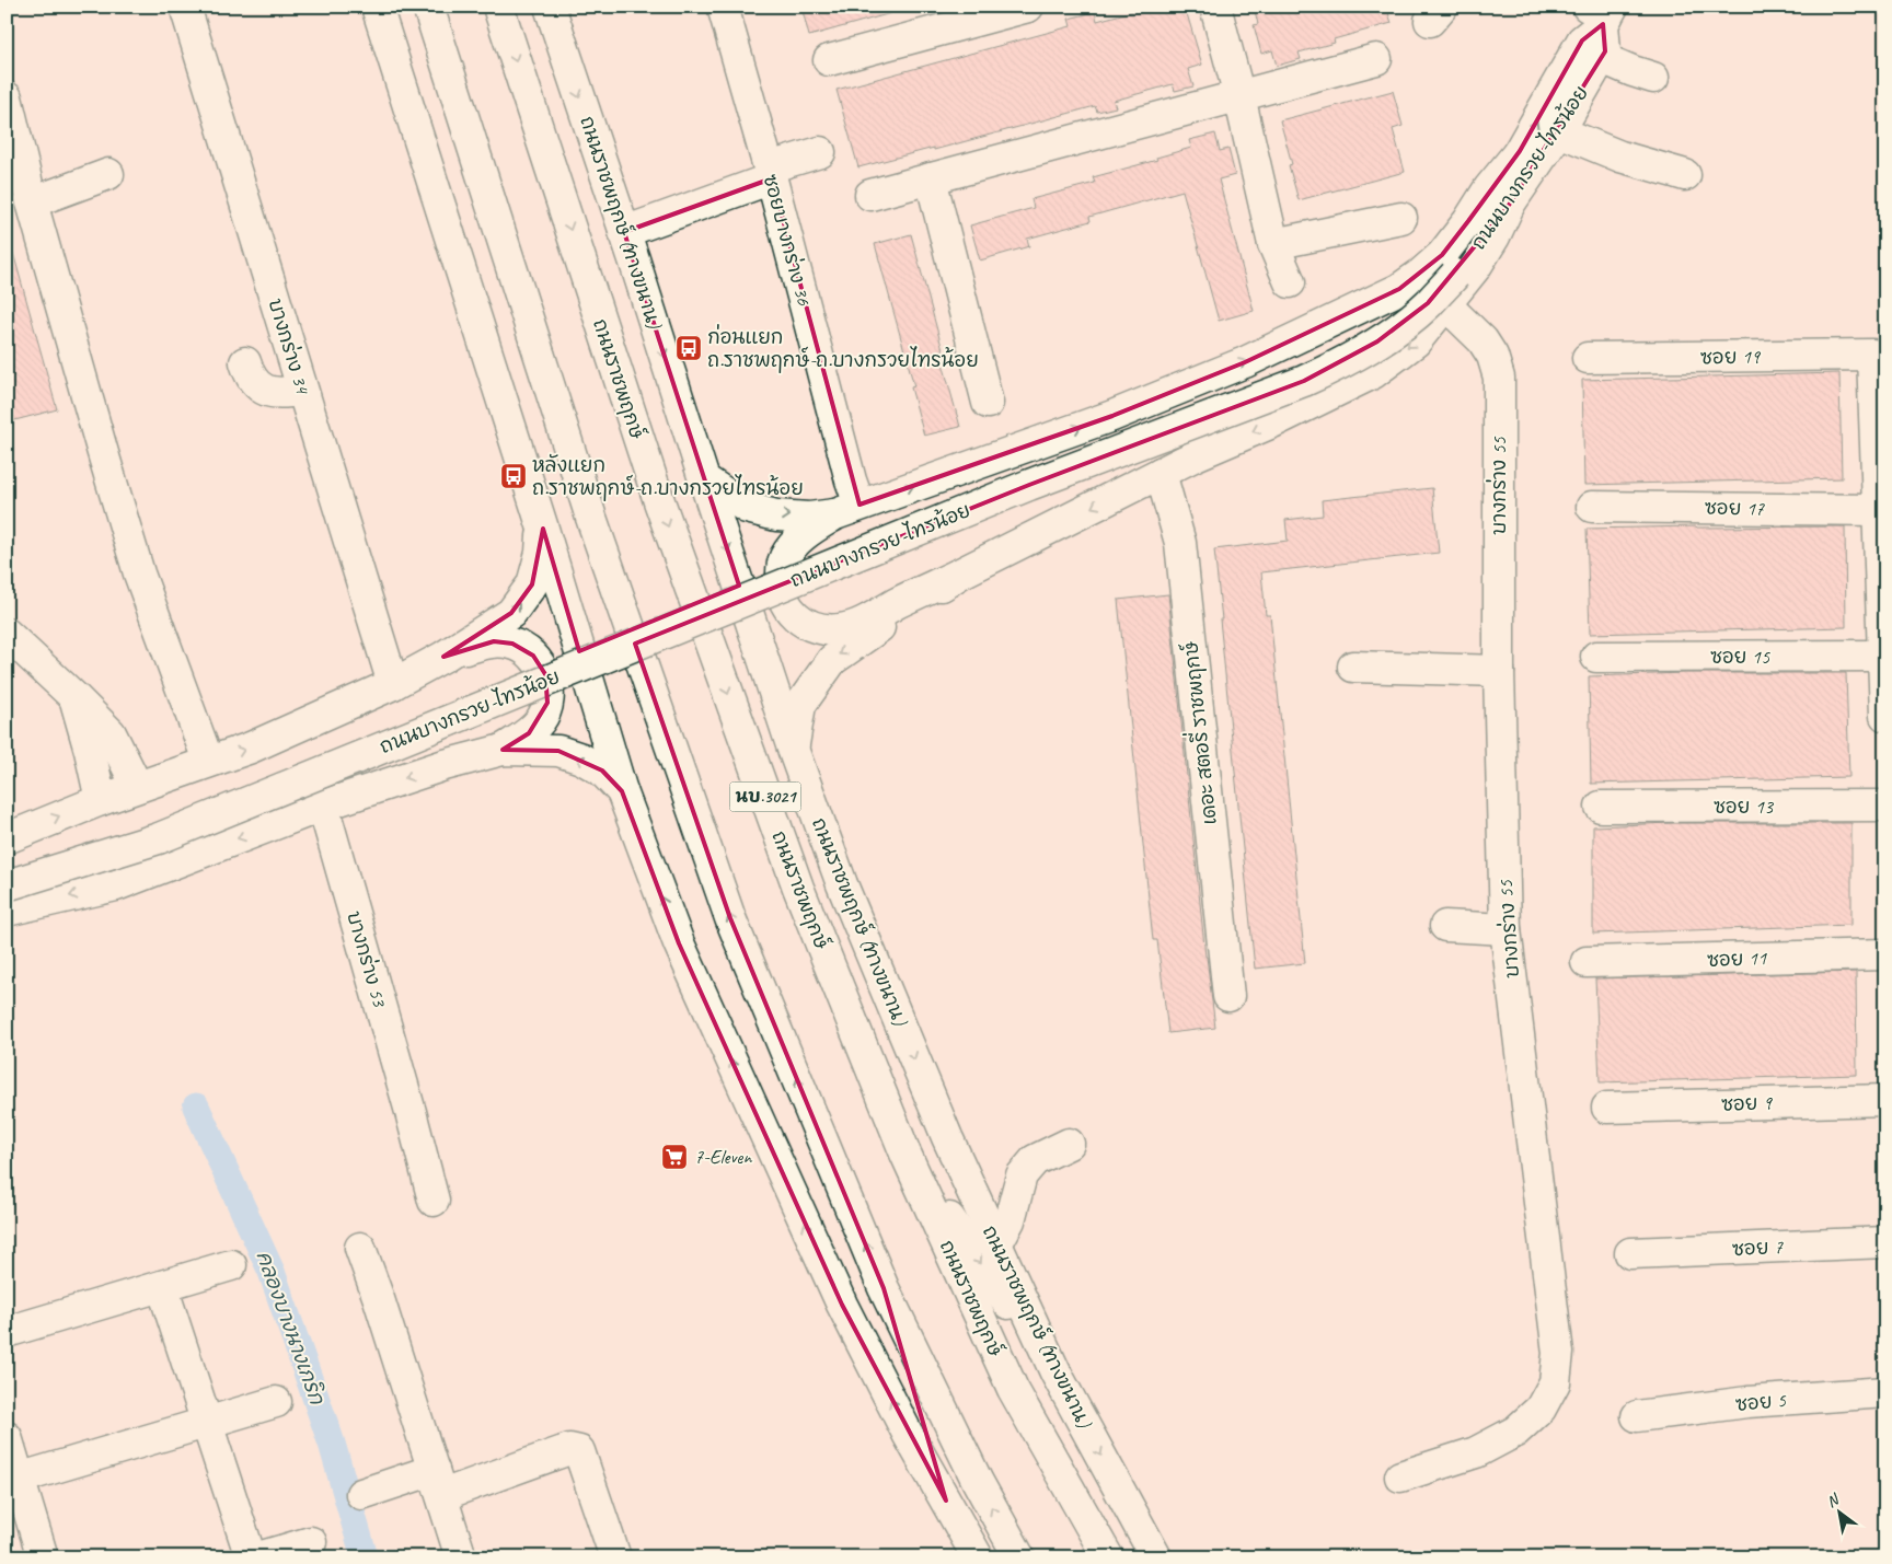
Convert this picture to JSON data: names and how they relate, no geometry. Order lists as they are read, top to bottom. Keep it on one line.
{"streets":{"main road":["ถนนบางกรวย-ไทรน้อย","ถนนราชพฤกษ์ (ทางขนาน)","ซอยบางกร่าง 36","บางกร่าง 34","ซอย 19","ถนนราชพฤกษ์","บางกร่าง 55","ซอย 17","ซอย 15","เดอะ สตอรี่ ราชพฤกษ์","นบ.3021","ซอย 13","บางกร่าง 53","ซอย 11","ซอย 9","ซอย 7","ซอย 5"]},"water":["คลองบางนางเกริก"],"places":{"bus stop":["ก่อนแยก ถ.ราชพฤกษ์-ถ.บางกรวยไทรน้อย","หลังแยก ถ.ราชพฤกษ์-ถ.บางกรวยไทรน้อย"],"supermarket":["7-Eleven"]},"north":"top left"}
